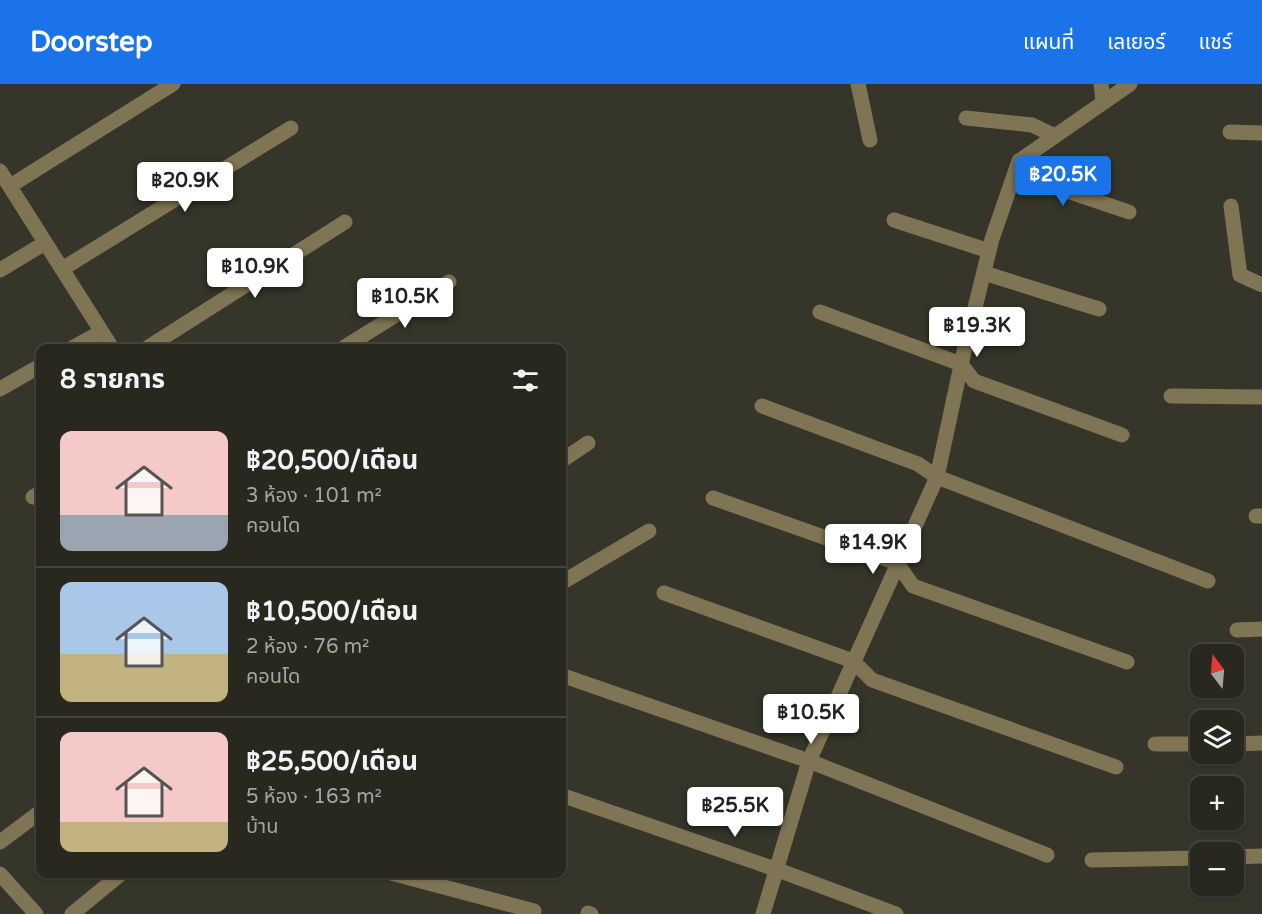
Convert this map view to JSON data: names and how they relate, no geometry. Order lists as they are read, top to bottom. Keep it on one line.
{"north":"top","page":{"header":"Doorstep","nav":["แผนที่","เลเยอร์","แชร์"],"price":["฿20.5K","฿20.9K","฿10.9K","฿10.5K","฿19.3K","฿14.9K","฿10.5K","฿25.5K"],"heading":"8 รายการ","list":[{"name":"฿20,500/เดือน","note":"3 ห้อง · 101 m² · คอนโด"},{"name":"฿10,500/เดือน","note":"2 ห้อง · 76 m² · คอนโด"},{"name":"฿25,500/เดือน","note":"5 ห้อง · 163 m² · บ้าน"}],"map_buttons":["+","−"]}}
